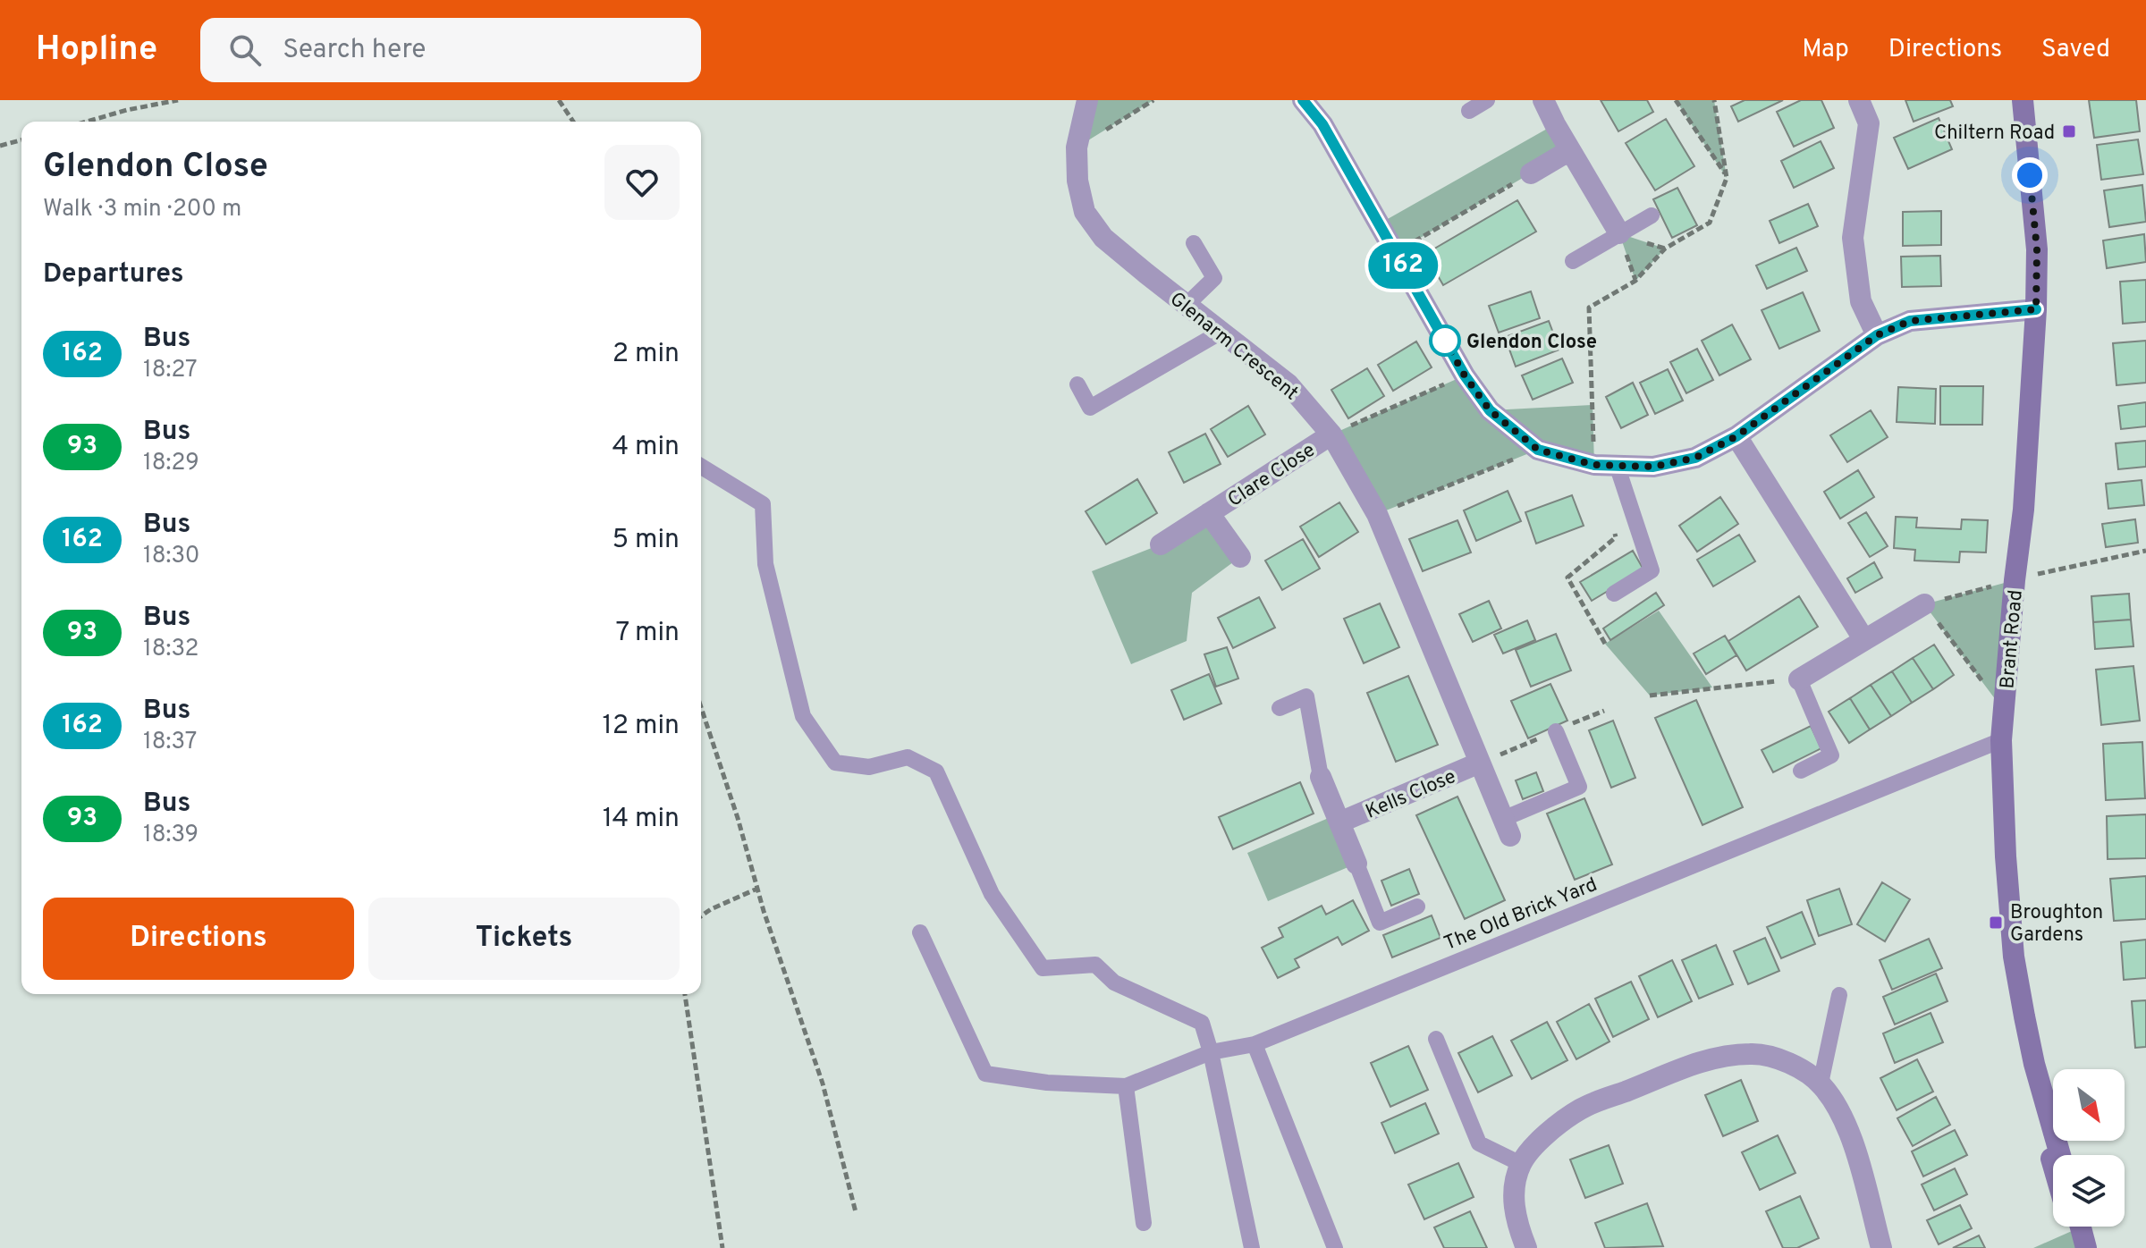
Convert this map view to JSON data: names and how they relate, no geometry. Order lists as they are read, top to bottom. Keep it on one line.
{"streets":{"street":["Glenarm Crescent","Clare Close","Brant Road","Kells Close"],"lane":["The Old Brick Yard"]},"crossings":[["Glenarm Crescent","Clare Close"],["Glenarm Crescent","Kells Close"],["Brant Road","The Old Brick Yard"]],"places":{"transit":["Chiltern Road","Broughton Gardens"],"other":["Glendon Close"]},"lines":["bus line 162"],"north":"bottom right","page":{"header":"Hopline","search":"Search here","nav":["Map","Directions","Saved"],"on_map":"162","heading":[["Glendon Close","Walk · 3 min · 200 m"],"Departures"],"list":[{"mark":"162","name":"Bus","note":"18:27","value":"2 min"},{"mark":"93","name":"Bus","note":"18:29","value":"4 min"},{"mark":"162","name":"Bus","note":"18:30","value":"5 min"},{"mark":"93","name":"Bus","note":"18:32","value":"7 min"},{"mark":"162","name":"Bus","note":"18:37","value":"12 min"},{"mark":"93","name":"Bus","note":"18:39","value":"14 min"}],"buttons":["Directions","Tickets"]}}
